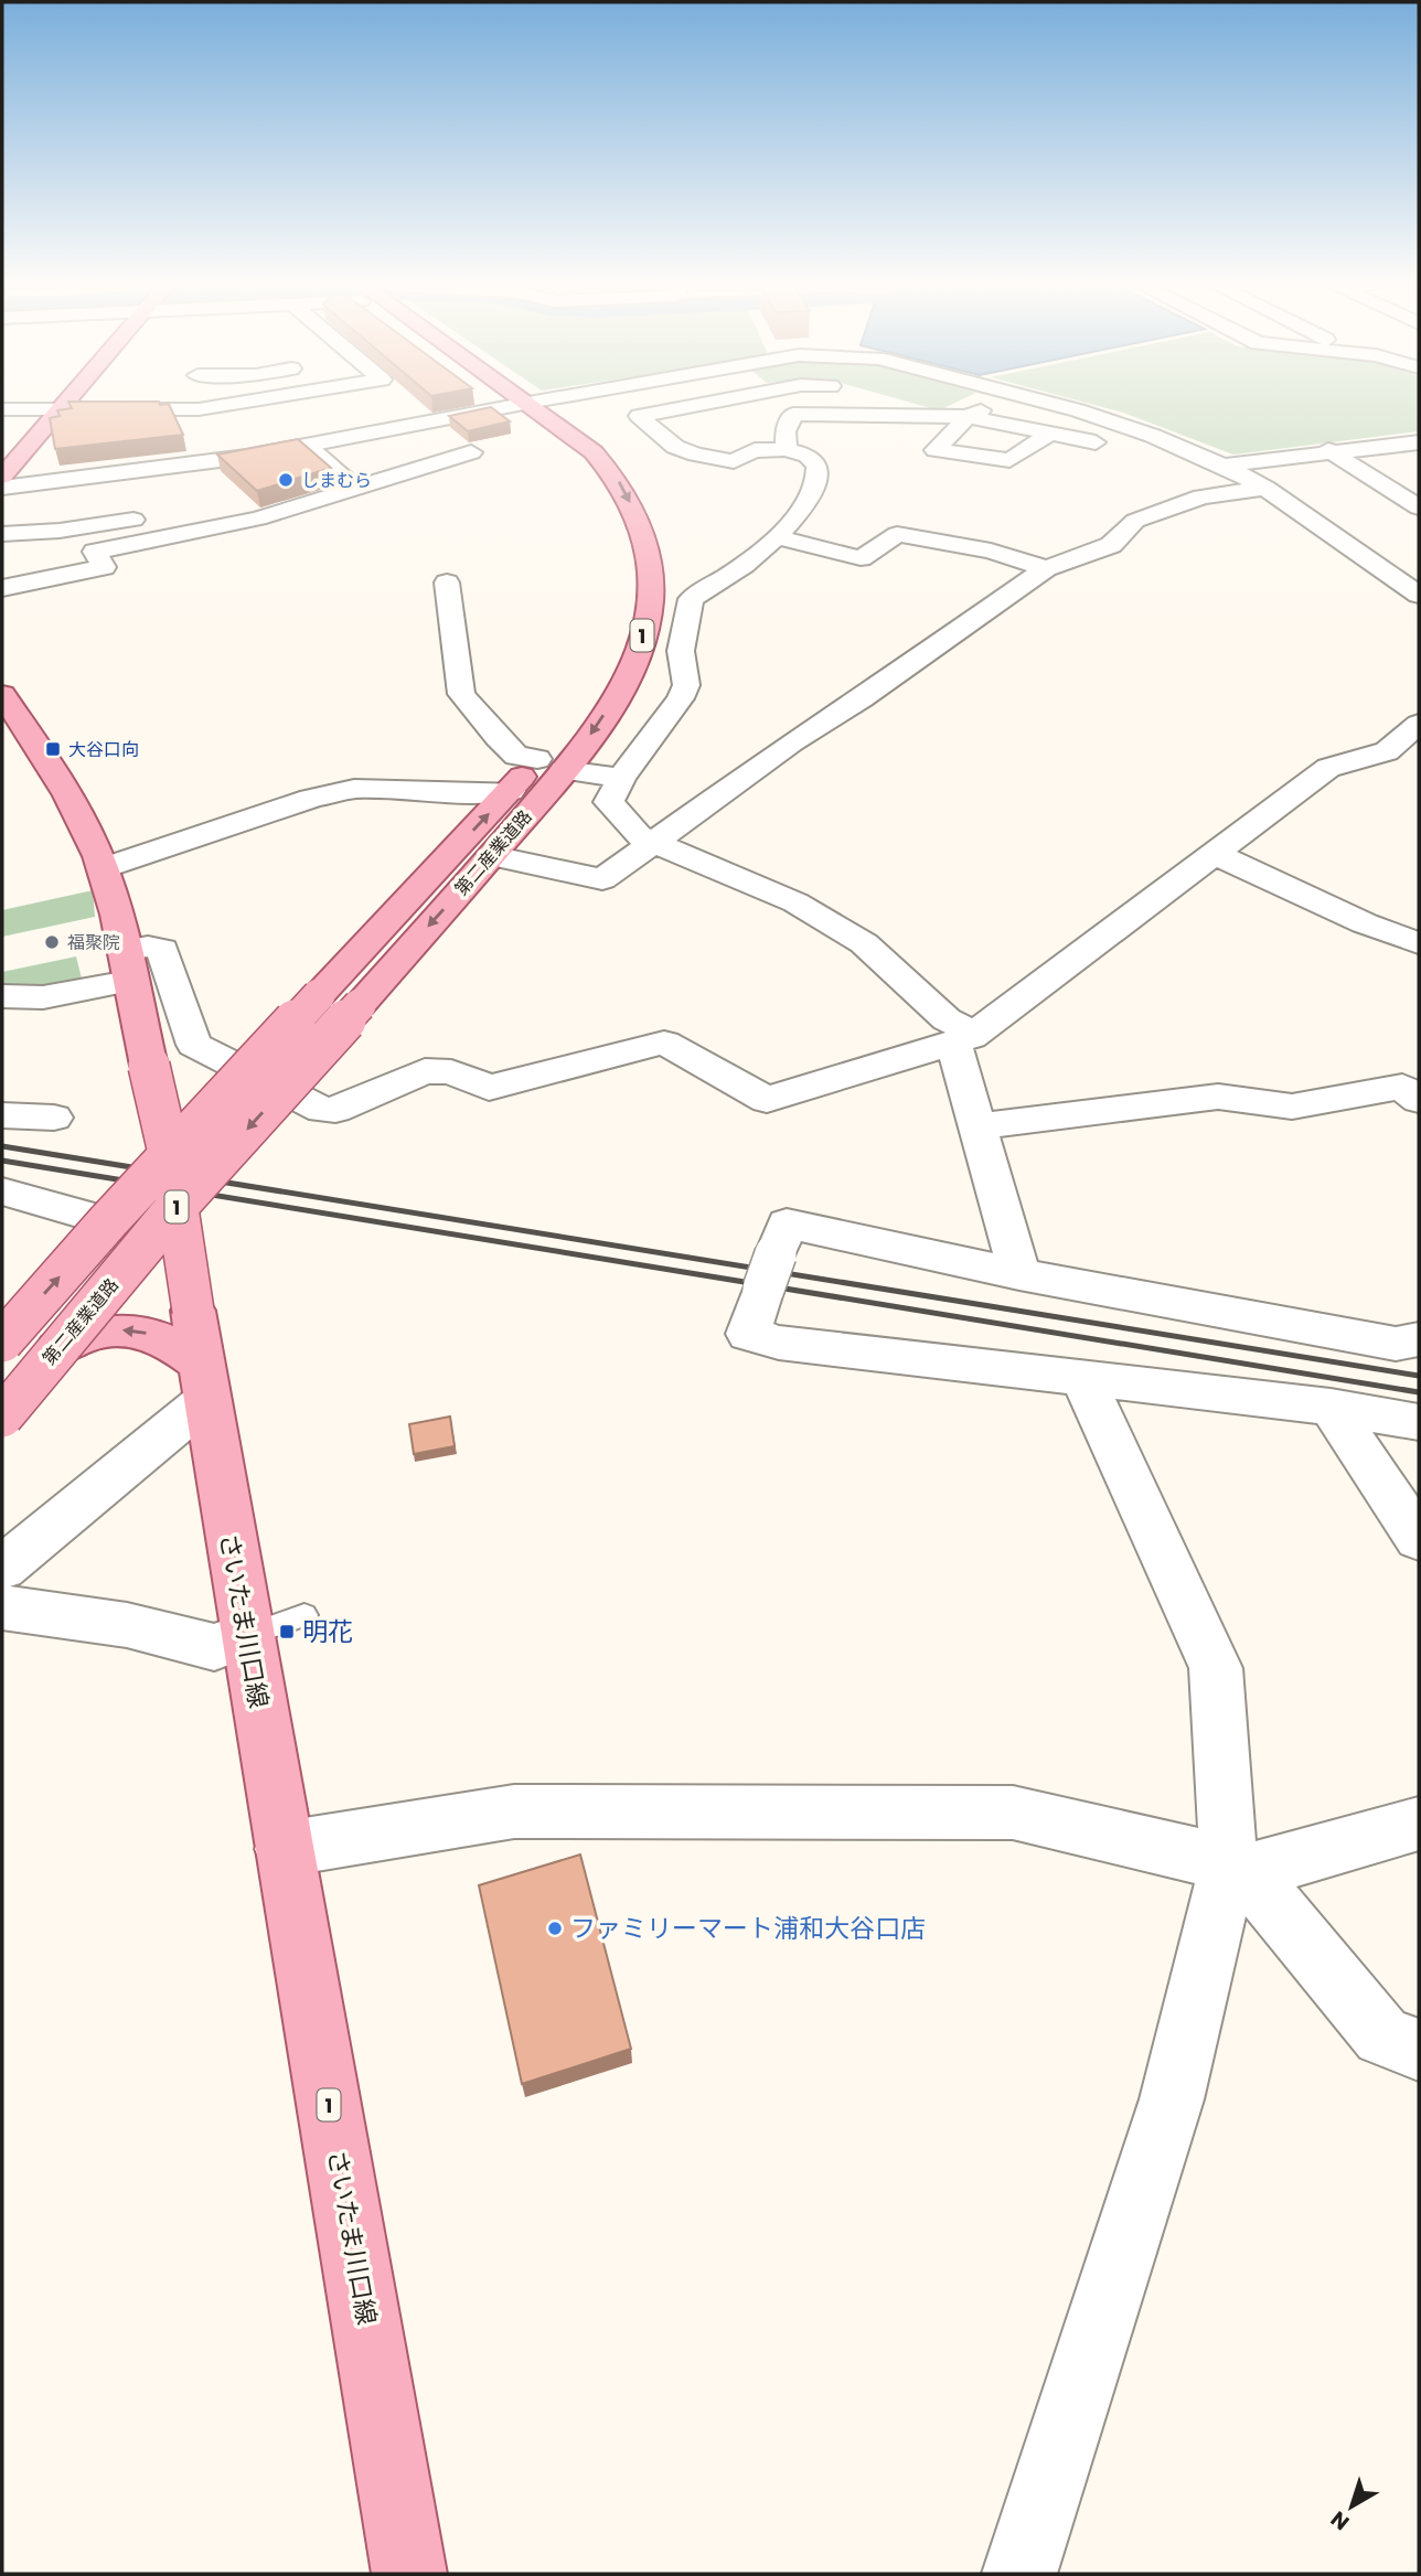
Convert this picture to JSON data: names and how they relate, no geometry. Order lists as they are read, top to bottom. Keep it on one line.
{"streets":{"main road":["1","第二産業道路","さいたま川口線"]},"crossings":[["第二産業道路","さいたま川口線"]],"places":{"other":["しまむら","福聚院","ファミリーマート浦和大谷口店"],"transit":["大谷口向","明花"]},"north":"bottom left"}
